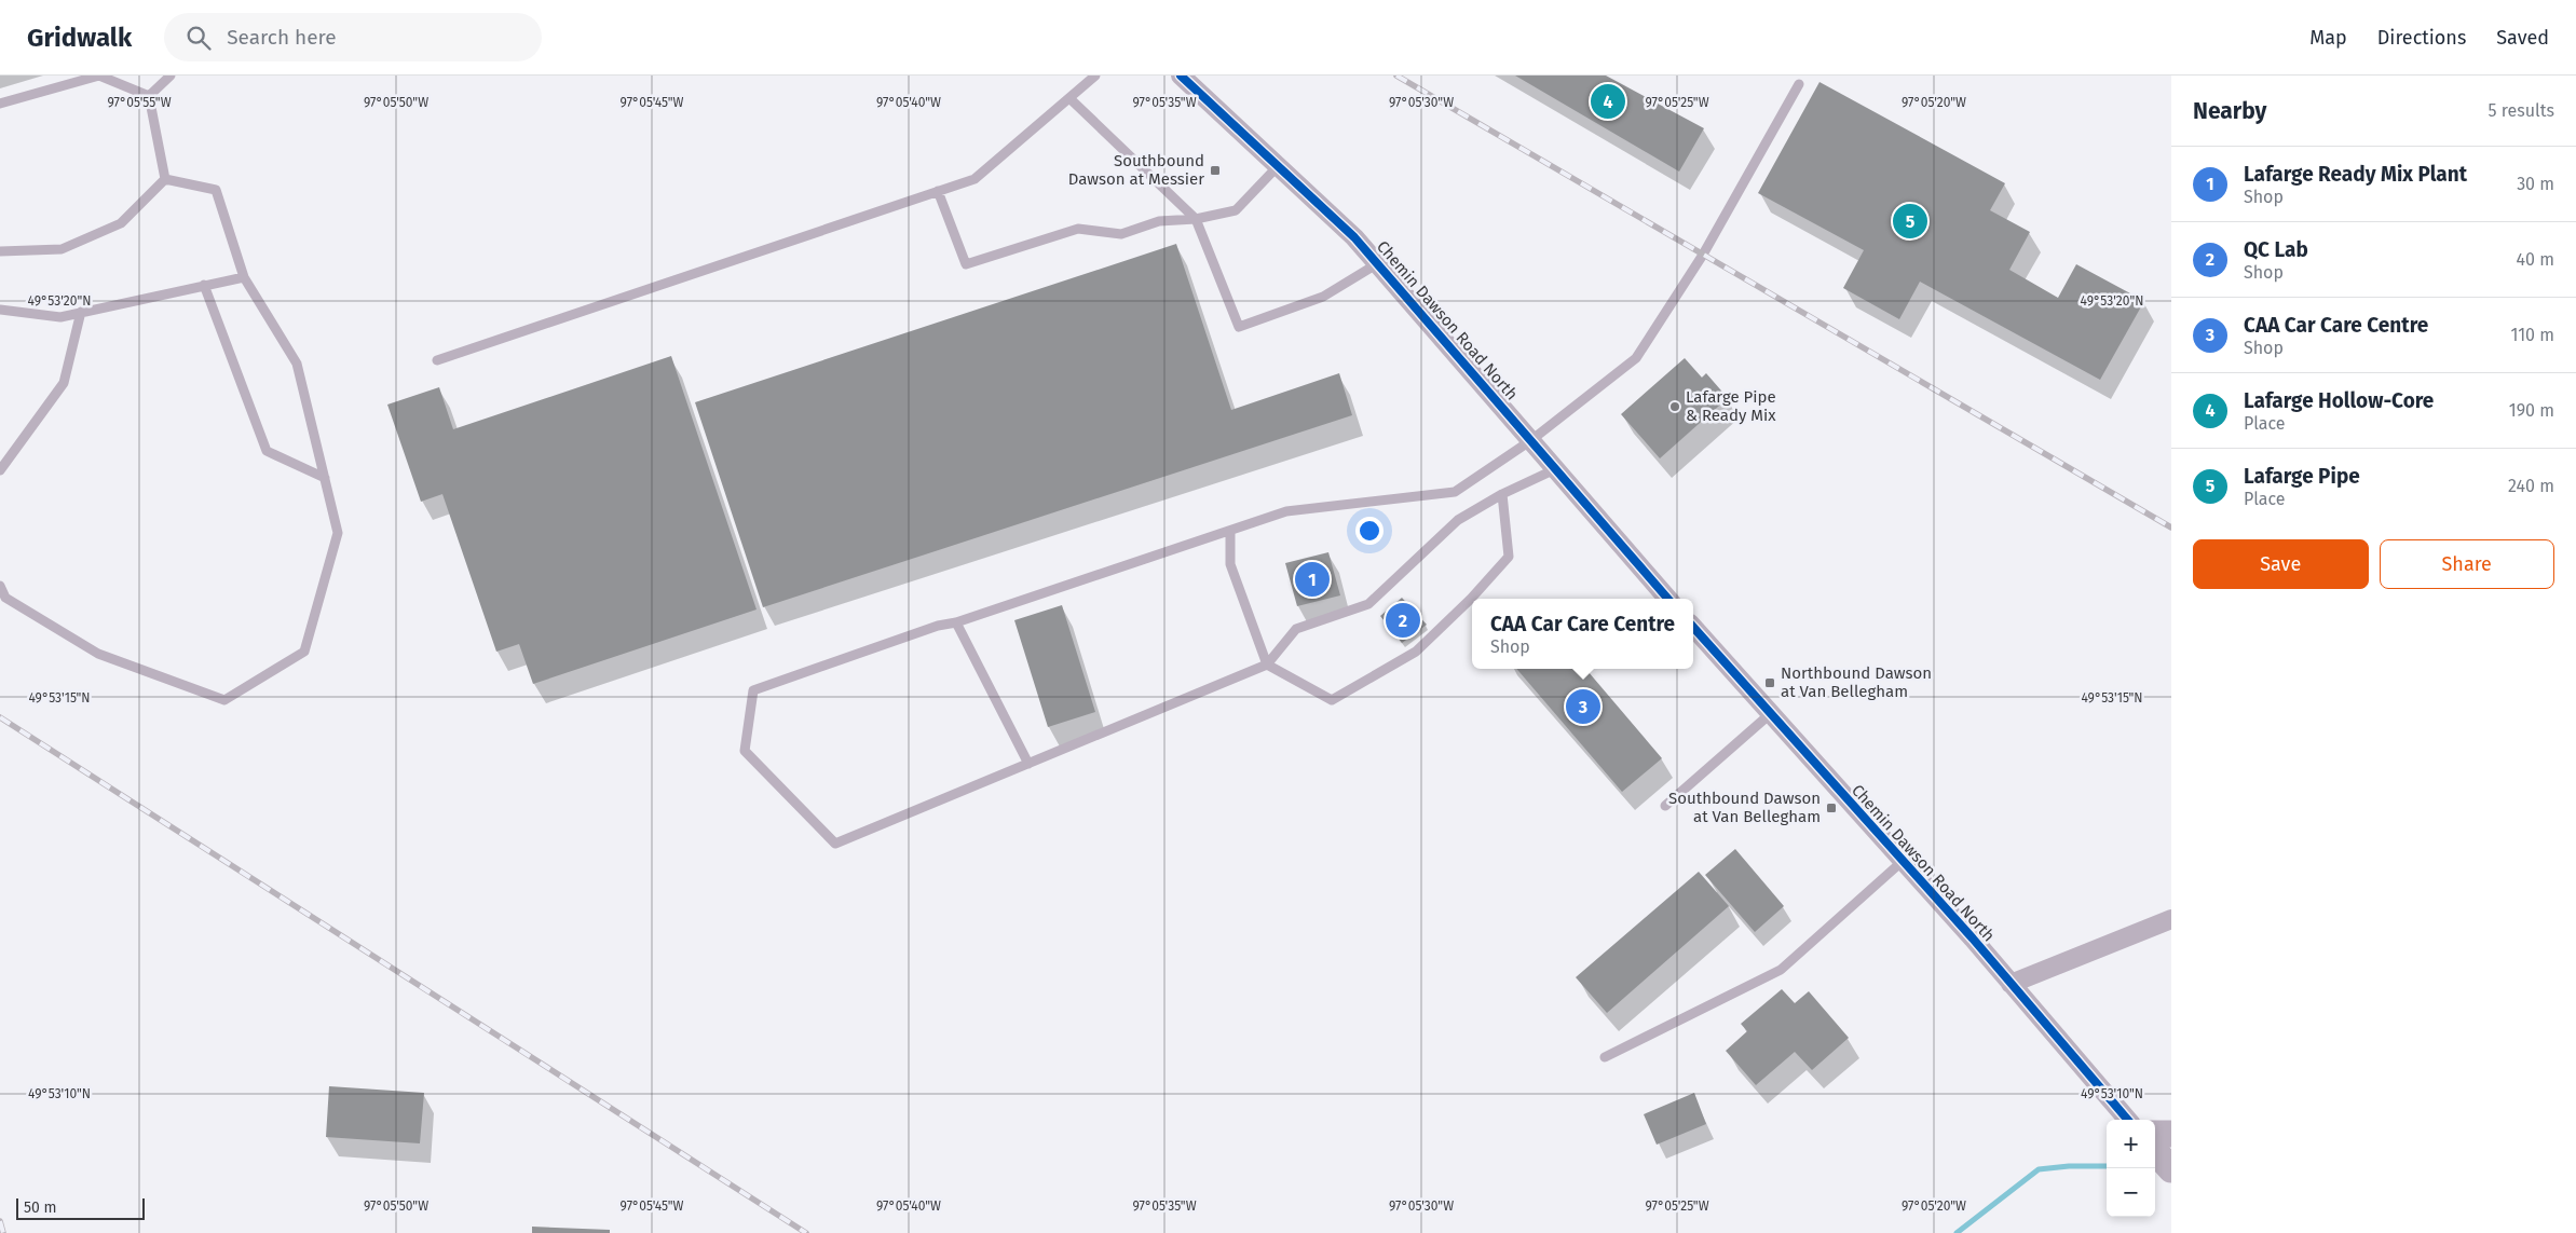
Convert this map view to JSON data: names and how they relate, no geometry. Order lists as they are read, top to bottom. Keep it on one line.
{"streets":{"street":["Chemin Dawson Road North"]},"places":{"transit":["Southbound Dawson at Messier","Northbound Dawson at Van Bellegham","Southbound Dawson at Van Bellegham"],"other":["Lafarge Pipe & Ready Mix"]},"scale_bar":"50 m","page":{"header":"Gridwalk","search":"Search here","nav":["Map","Directions","Saved"],"heading":["Nearby","5 results"],"pins":["4","5","1","2","3"],"list":[{"mark":"1","name":"Lafarge Ready Mix Plant","note":"Shop","value":"30 m"},{"mark":"2","name":"QC Lab","note":"Shop","value":"40 m"},{"mark":"3","name":"CAA Car Care Centre","note":"Shop","value":"110 m"},{"mark":"4","name":"Lafarge Hollow-Core","note":"Place","value":"190 m"},{"mark":"5","name":"Lafarge Pipe","note":"Place","value":"240 m"}],"buttons":["Save","Share"],"popup":["CAA Car Care Centre","Shop"],"map_buttons":["+","−"],"scale":"50 m"},"coordinates":["97°05'55\"W","97°05'50\"W","97°05'45\"W","97°05'40\"W","97°05'35\"W","97°05'30\"W","97°05'25\"W","97°05'20\"W","49°53'20\"N","49°53'15\"N","49°53'10\"N"]}
